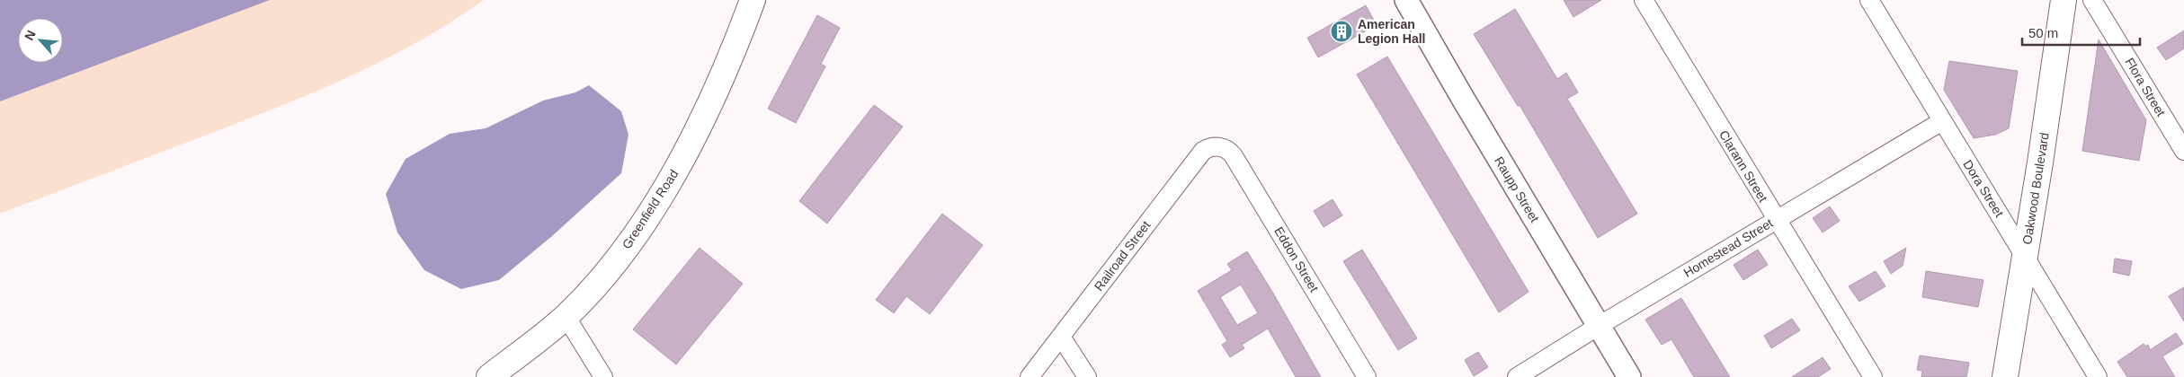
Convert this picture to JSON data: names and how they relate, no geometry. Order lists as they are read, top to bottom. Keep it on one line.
{"streets":{"main road":["Oakwood Boulevard","Greenfield Road"],"street":["Flora Street","Clarann Street","Dora Street","Raupp Street","Homestead Street","Railroad Street","Eddon Street"]},"crossings":[["Clarann Street","Homestead Street"],["Dora Street","Oakwood Boulevard"],["Dora Street","Homestead Street"],["Raupp Street","Homestead Street"],["Railroad Street","Eddon Street"]],"places":{"building":["American Legion Hall"]},"scale_bar":"50 m","north":"top left"}
